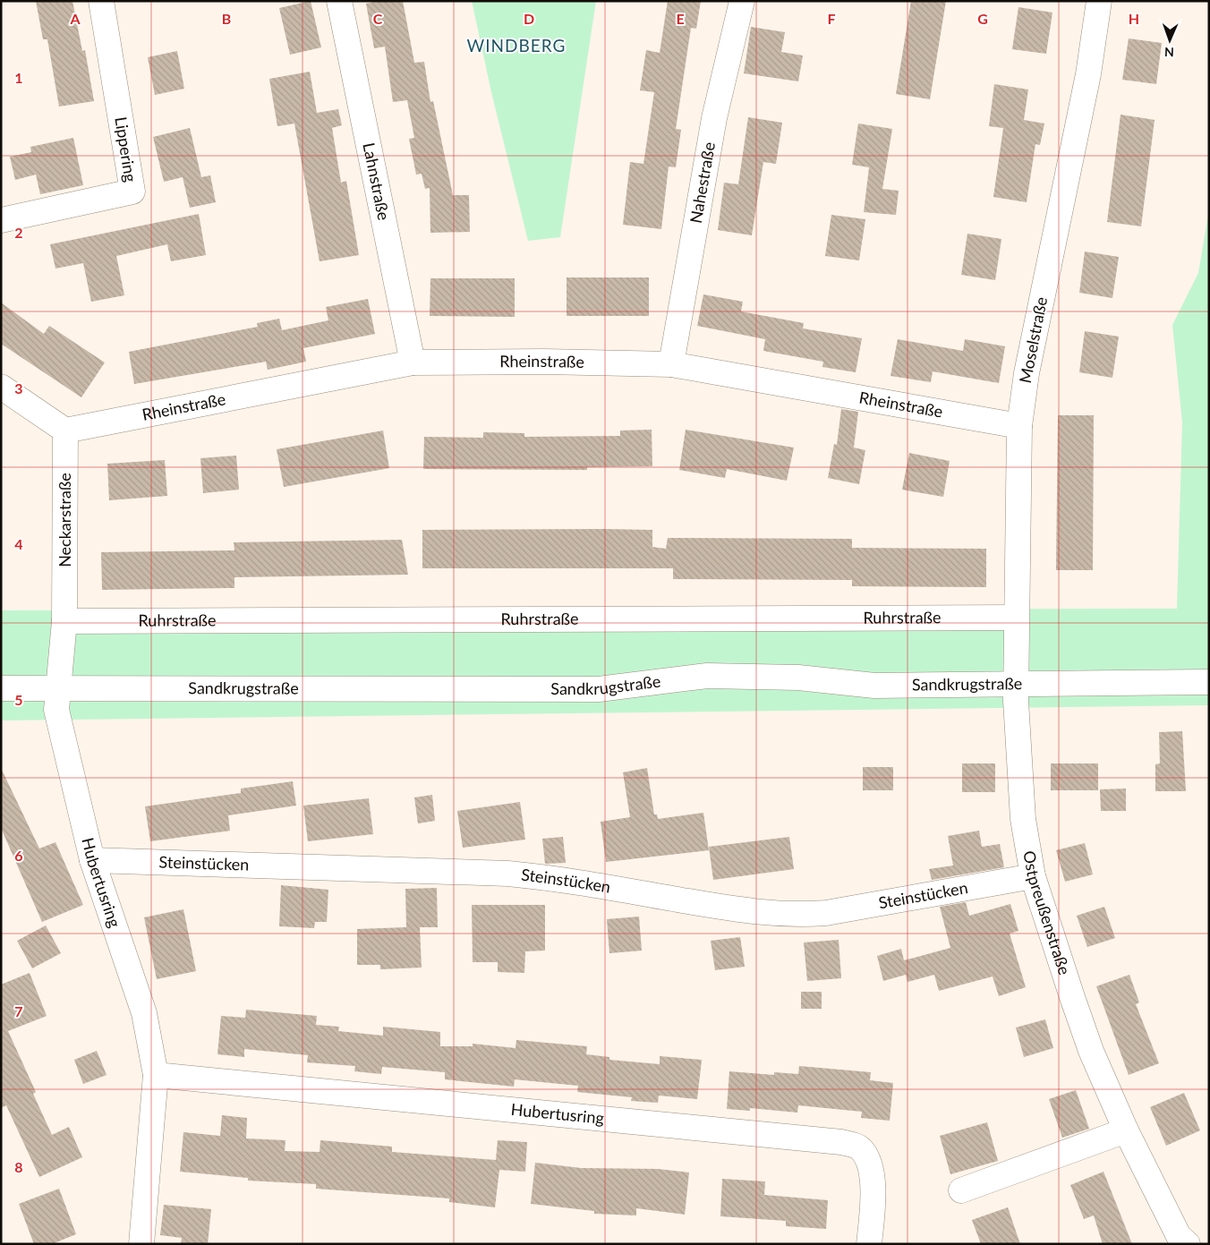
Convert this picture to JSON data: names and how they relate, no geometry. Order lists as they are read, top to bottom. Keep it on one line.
{"streets":{"street":["Lippering","Lahnstraße","Nahestraße","Moselstraße","Rheinstraße","Neckarstraße","Ruhrstraße","Sandkrugstraße","Steinstücken","Hubertusring","Ostpreußenstraße"]},"crossings":[["Lahnstraße","Rheinstraße"],["Nahestraße","Rheinstraße"],["Moselstraße","Rheinstraße"],["Moselstraße","Ruhrstraße"],["Moselstraße","Sandkrugstraße"],["Moselstraße","Ostpreußenstraße"],["Rheinstraße","Neckarstraße"],["Neckarstraße","Ruhrstraße"],["Neckarstraße","Sandkrugstraße"],["Neckarstraße","Hubertusring"],["Sandkrugstraße","Hubertusring"],["Sandkrugstraße","Ostpreußenstraße"],["Steinstücken","Hubertusring"],["Steinstücken","Ostpreußenstraße"]],"districts":["WINDBERG"],"north":"bottom","grid":{"columns":["A","B","C","D","E","F","G","H"],"rows":["1","2","3","4","5","6","7","8"]}}
